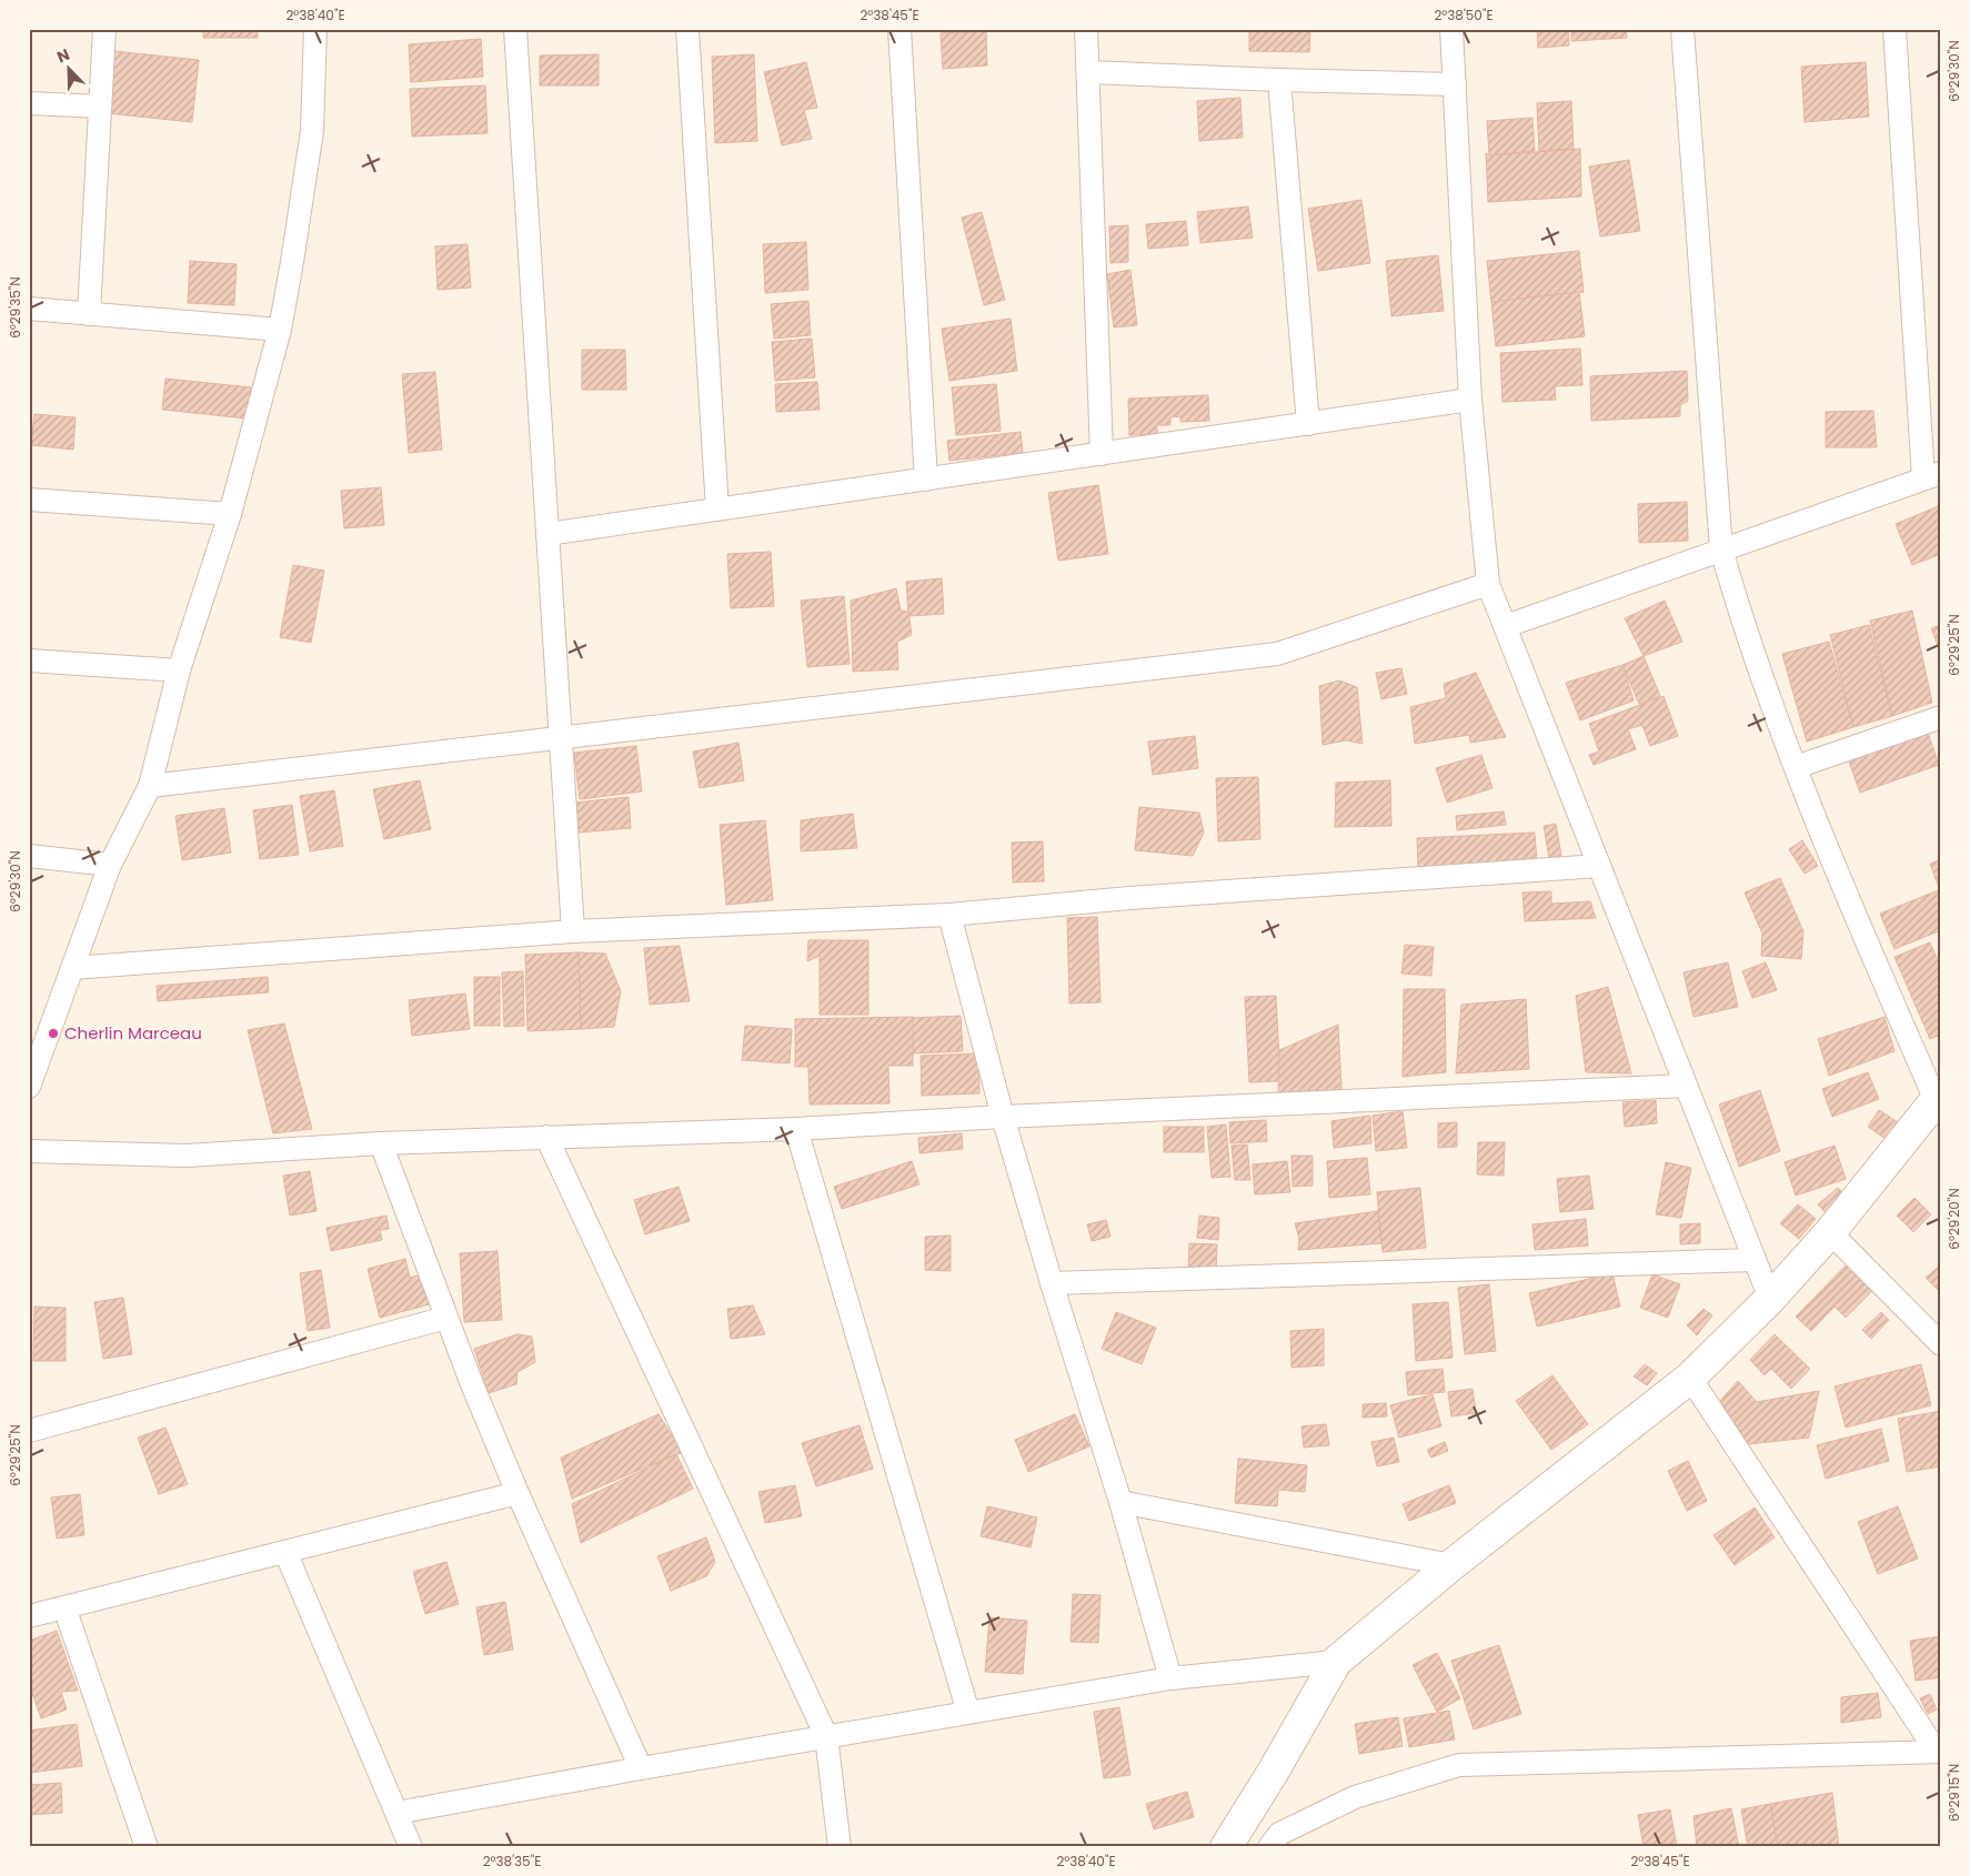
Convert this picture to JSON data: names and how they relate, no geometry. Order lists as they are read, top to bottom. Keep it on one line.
{"places":["Cherlin Marceau"],"north":"top left","coordinates":["2°38'40\"E","2°38'45\"E","2°38'50\"E","6°29'30\"N","6°29'35\"N","6°29'25\"N","6°29'20\"N","6°29'15\"N","2°38'35\"E"]}
